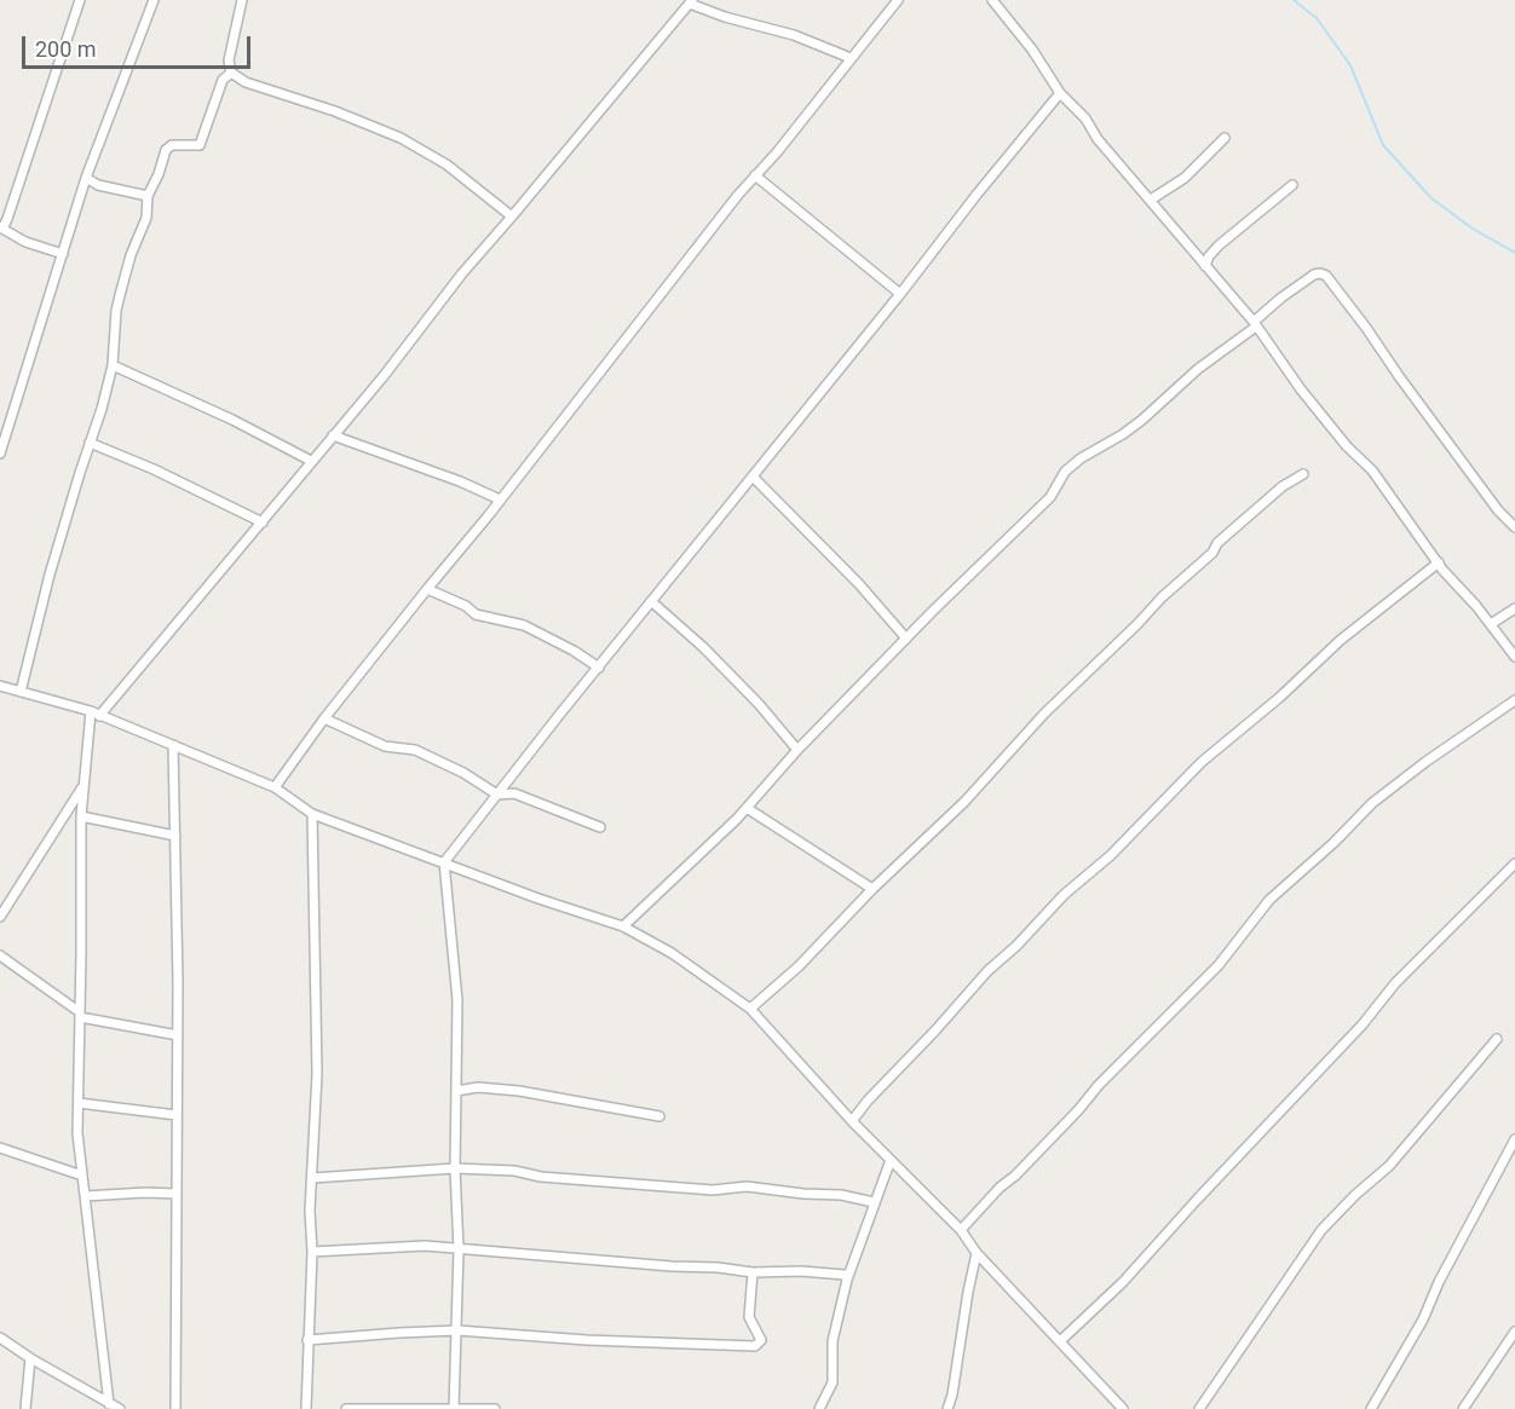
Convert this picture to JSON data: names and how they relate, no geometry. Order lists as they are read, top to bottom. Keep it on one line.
{"scale_bar":"200 m"}
